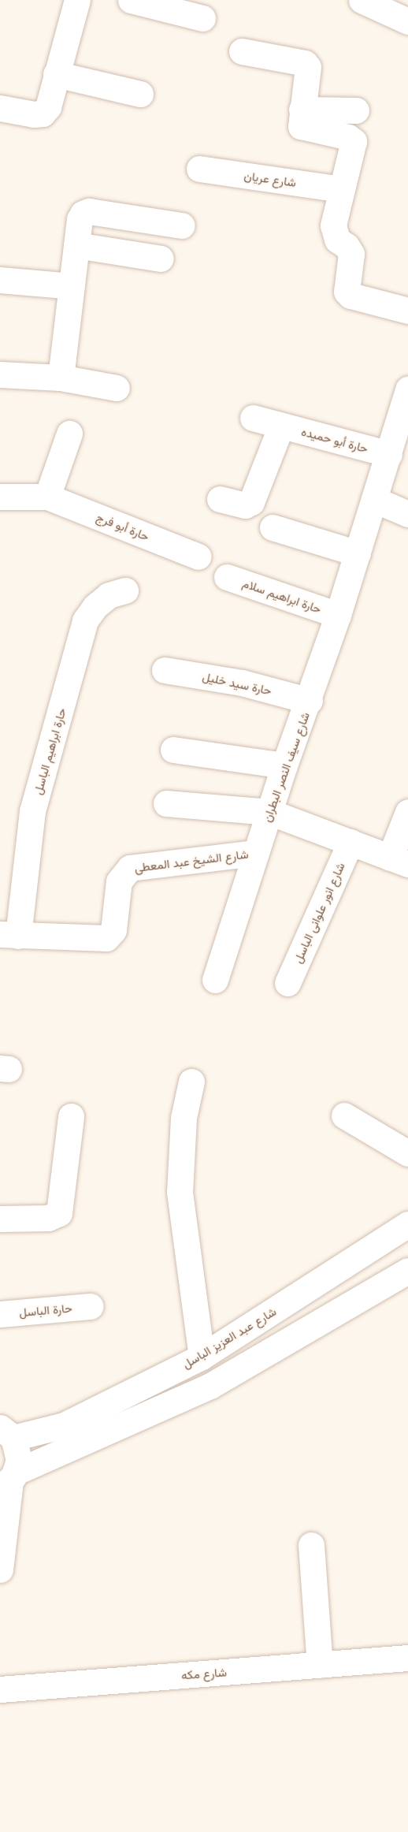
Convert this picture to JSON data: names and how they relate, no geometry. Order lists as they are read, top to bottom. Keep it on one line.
{"streets":{"street":["شارع عريان","حارة أبو حميده","حارة أبو فرج","حارة ابراهيم سلام","حارة سيد خليل","حارة ابراهيم الباسل","شارع سيف النصر البطران","شارع الشيخ عبد المعطى","شارع انور علوانى الباسل","حارة الباسل","شارع عبد العزيز الباسل","شارع مكه"]},"crossings":[["حارة أبو حميده","شارع سيف النصر البطران"],["حارة ابراهيم سلام","شارع سيف النصر البطران"],["حارة سيد خليل","شارع سيف النصر البطران"],["حارة ابراهيم الباسل","شارع الشيخ عبد المعطى"],["شارع سيف النصر البطران","شارع الشيخ عبد المعطى"]]}
